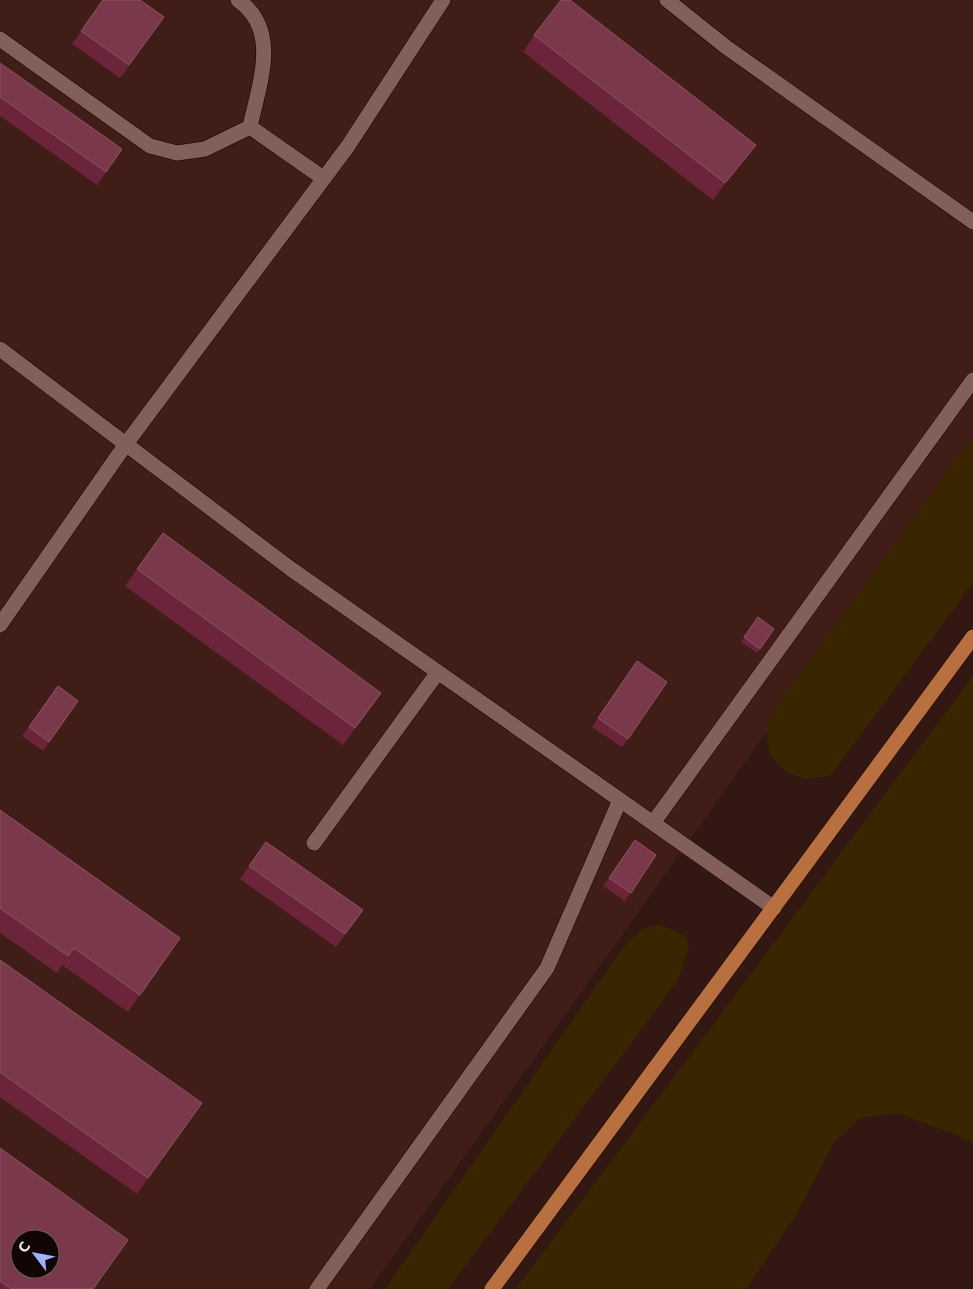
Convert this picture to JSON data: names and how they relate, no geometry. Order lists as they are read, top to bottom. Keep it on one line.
{"north":"top left"}
